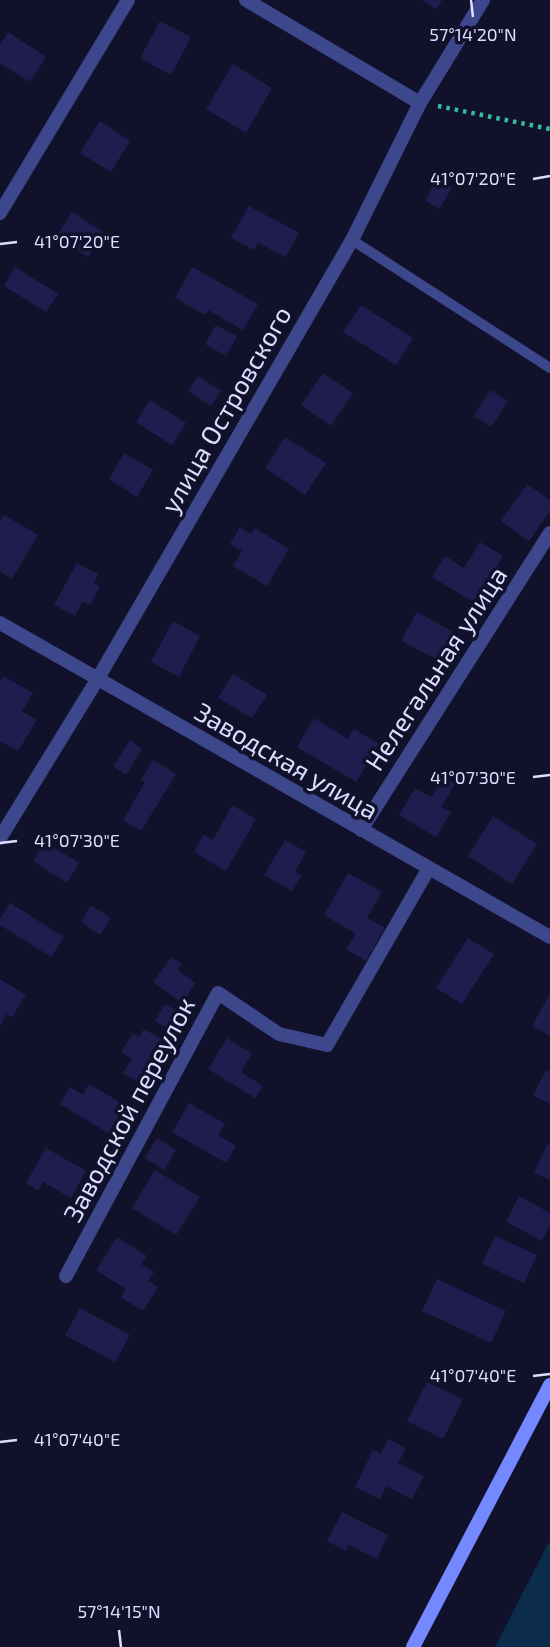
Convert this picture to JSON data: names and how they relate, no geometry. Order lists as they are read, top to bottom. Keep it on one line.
{"streets":{"street":["улица Островского","Нелегальная улица","Заводская улица","Заводской переулок"]},"crossings":[["улица Островского","Заводская улица"],["Нелегальная улица","Заводская улица"],["Заводская улица","Заводской переулок"]],"coordinates":["57°14'20\"N","41°07'20\"E","41°07'30\"E","41°07'40\"E","57°14'15\"N"]}
